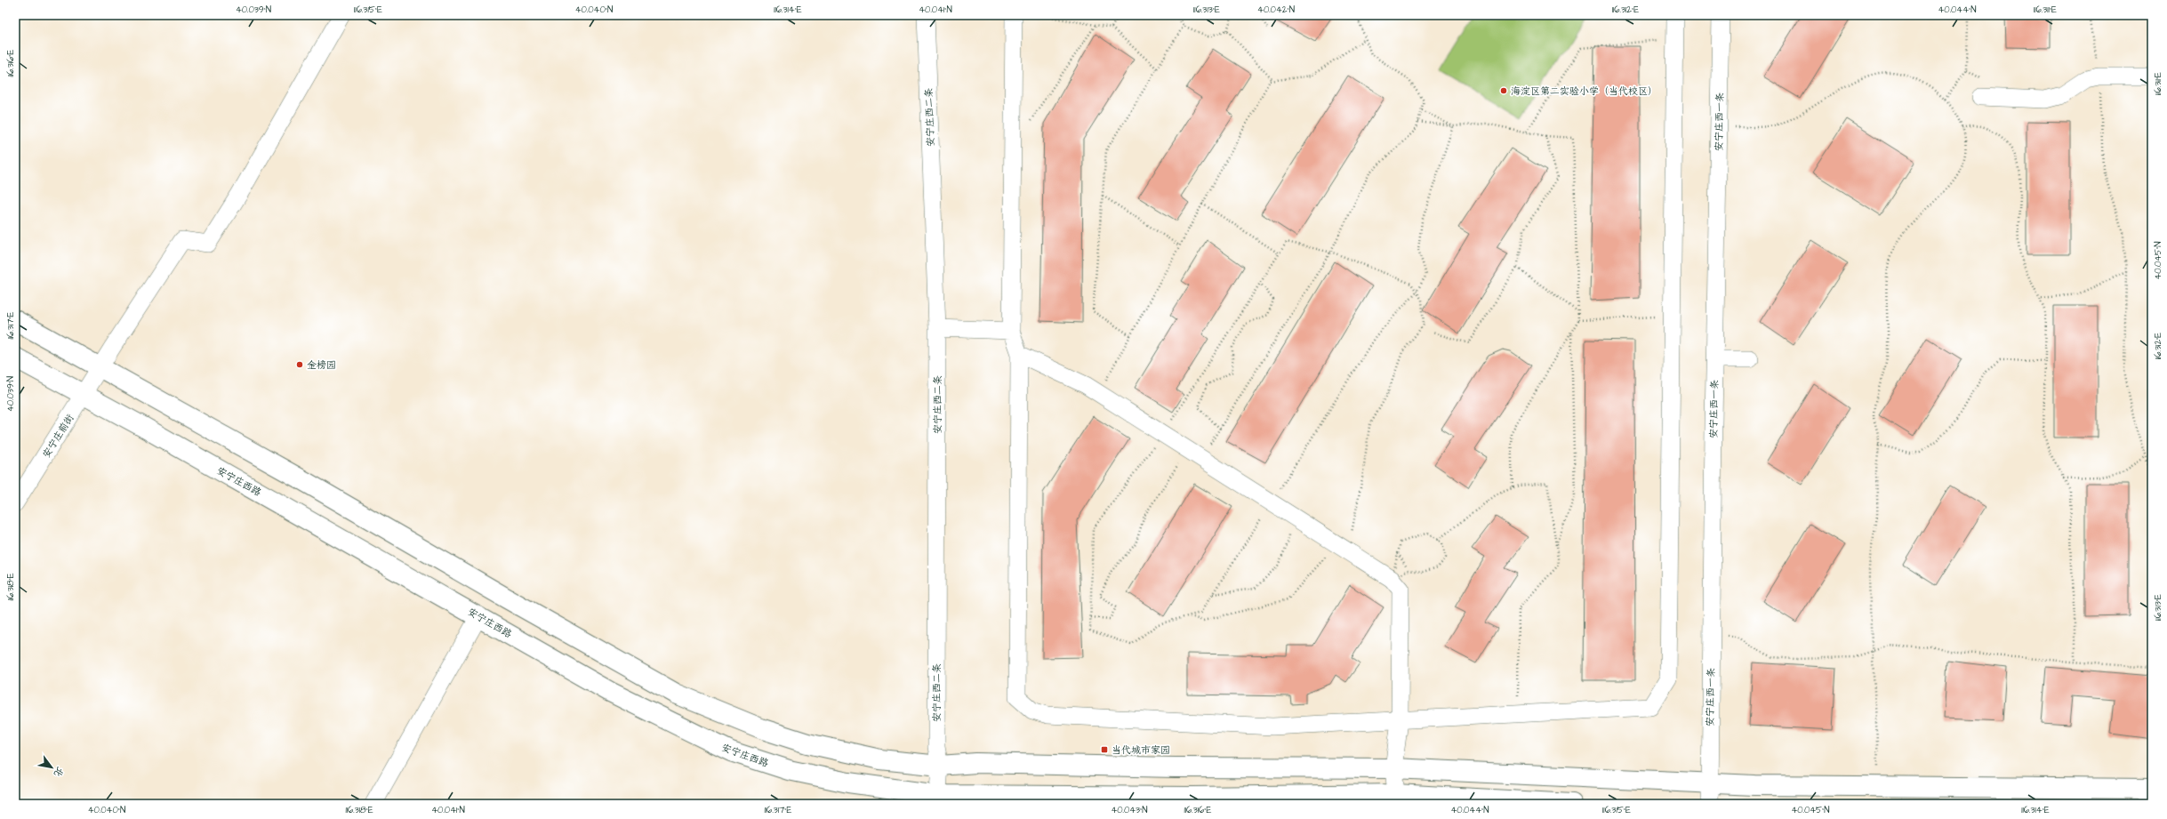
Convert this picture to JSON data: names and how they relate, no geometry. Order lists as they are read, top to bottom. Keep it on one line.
{"streets":{"main road":["安宁庄西路"],"street":["安宁庄西二条","安宁庄西一条","安宁庄前街"]},"crossings":[["安宁庄西二条","安宁庄西路"],["安宁庄前街","安宁庄西路"]],"places":{"other":["海淀区第二实验小学（当代校区）","金榜园"],"transit":["当代城市家园"]},"north":"bottom right","coordinates":["40.039°N","116.315°E","40.040°N","116.314°E","40.041°N","116.313°E","40.042°N","116.312°E","40.044°N","116.311°E","116.316°E","40.045°N","116.317°E","116.318°E","40.043°N"]}
